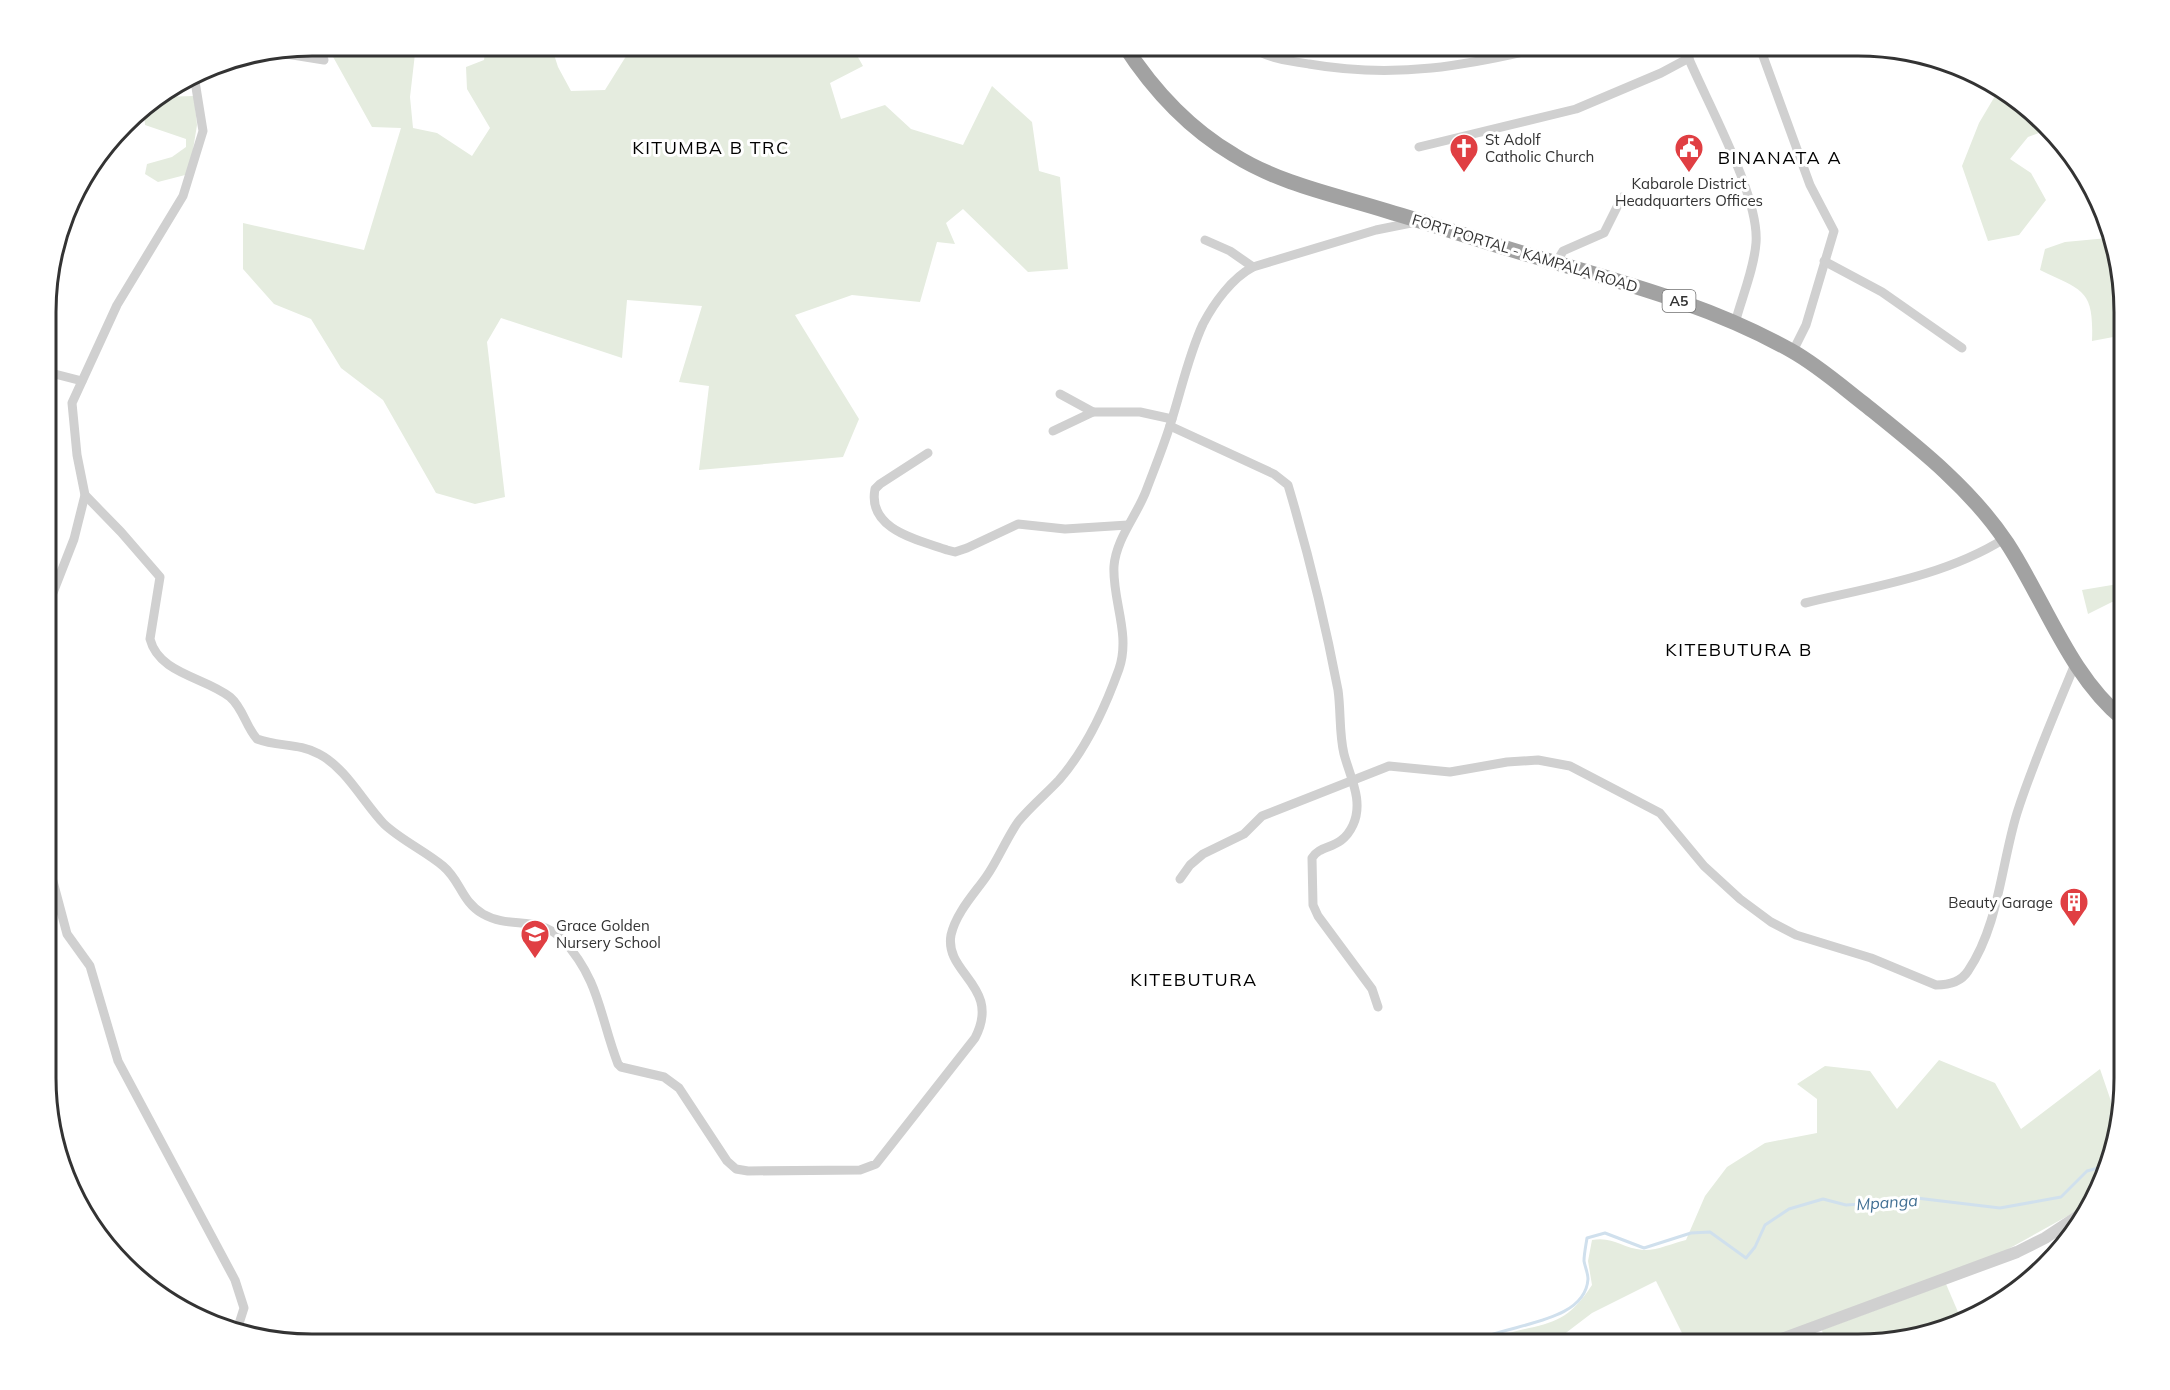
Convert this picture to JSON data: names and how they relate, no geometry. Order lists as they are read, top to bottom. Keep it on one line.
{"streets":{"highway":["FORT PORTAL - KAMPALA ROAD","A5"]},"districts":["KITUMBA B TRC","BINANATA A","KITEBUTURA B","KITEBUTURA"],"water":["Mpanga"],"places":{"church":["St Adolf Catholic Church"],"public building":["Kabarole District Headquarters Offices"],"building":["Beauty Garage"],"school or university":["Grace Golden Nursery School"]}}
